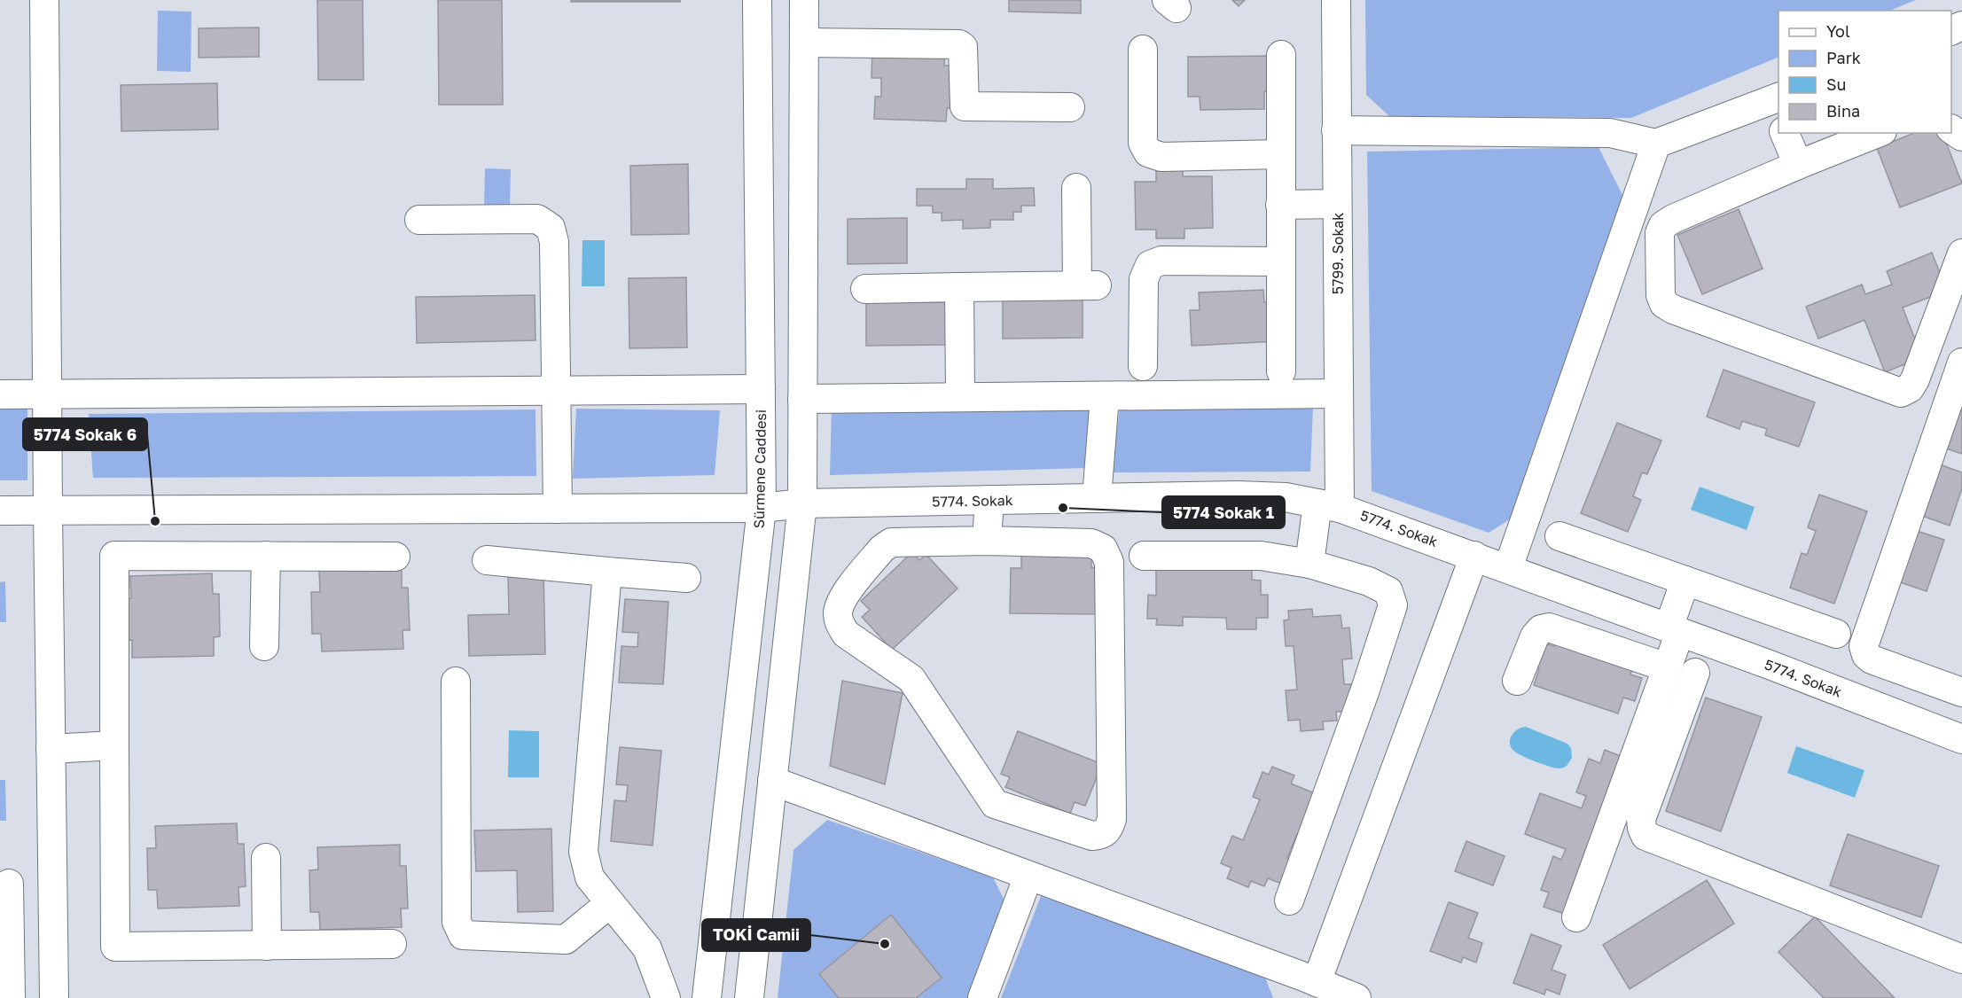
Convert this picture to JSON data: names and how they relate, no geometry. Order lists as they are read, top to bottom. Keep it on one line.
{"streets":{"street":["5799. Sokak","Sürmene Caddesi","5774. Sokak"]},"crossings":[["5799. Sokak","5774. Sokak"],["Sürmene Caddesi","5774. Sokak"]],"places":["5774 Sokak 1","5774 Sokak 6","TOKİ Camii"],"legend":["Yol","Park","Su","Bina"]}
